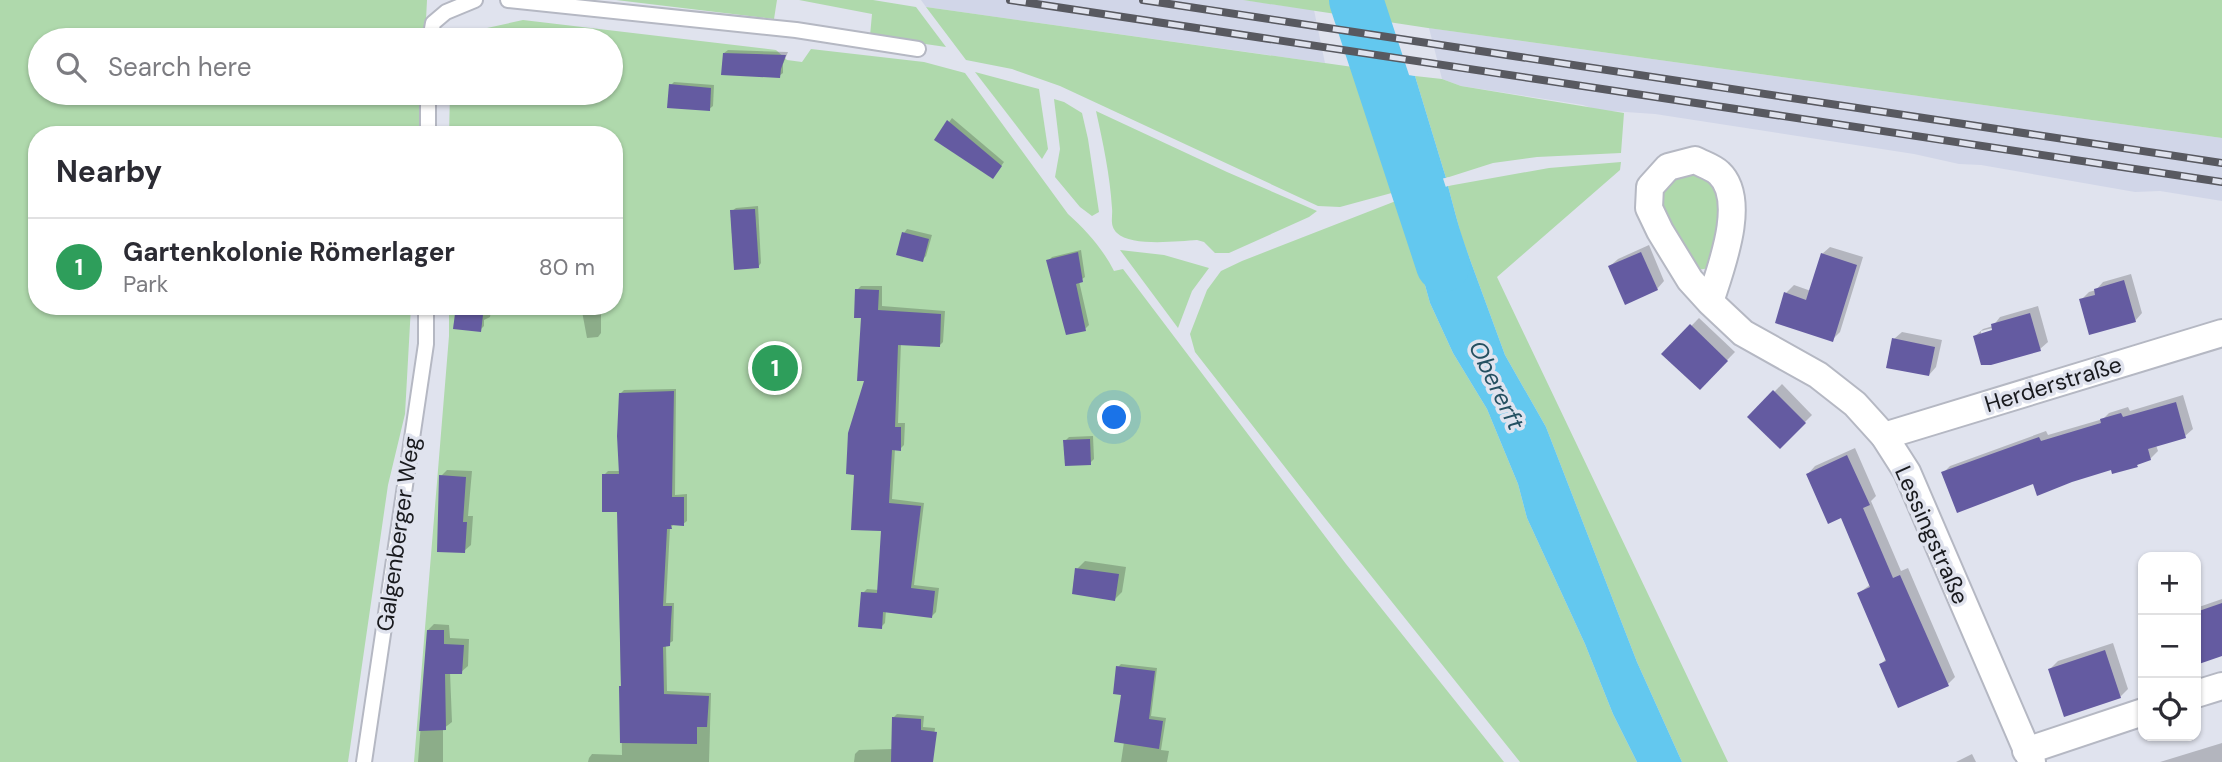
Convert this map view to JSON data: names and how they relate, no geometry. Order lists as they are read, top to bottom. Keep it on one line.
{"streets":{"street":["Herderstraße","Lessingstraße"],"lane":["Galgenberger Weg"]},"crossings":[["Herderstraße","Lessingstraße"]],"water":["Obererft"],"page":{"search":"Search here","heading":"Nearby","list":[{"mark":"1","name":"Gartenkolonie Römerlager","note":"Park","value":"80 m"}],"pins":"1","map_buttons":["+","−"]}}
